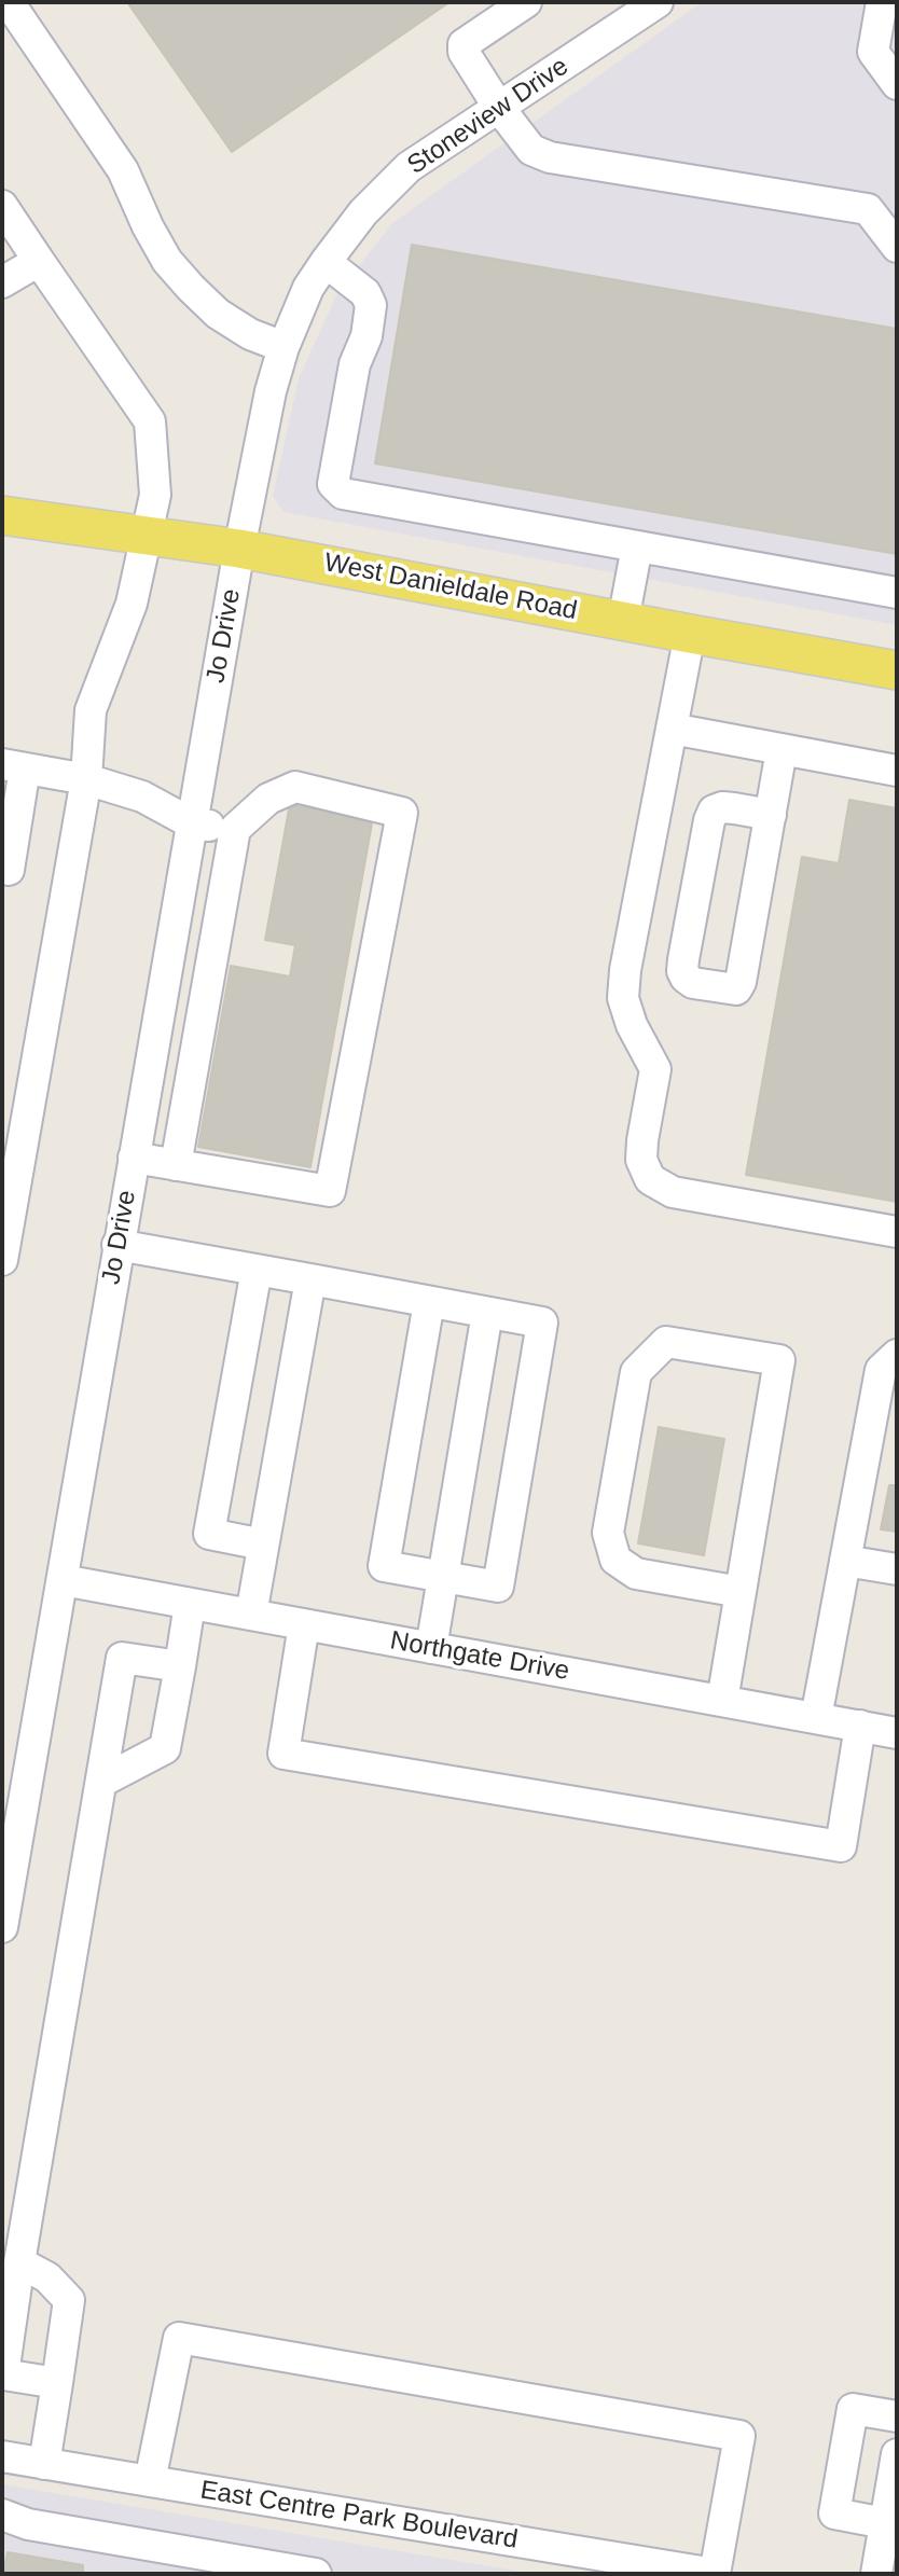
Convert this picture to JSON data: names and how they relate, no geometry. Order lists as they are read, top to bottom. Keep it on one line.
{"streets":{"main road":["West Danieldale Road"],"street":["Stoneview Drive","Jo Drive","Northgate Drive","East Centre Park Boulevard"]},"crossings":[["Stoneview Drive","West Danieldale Road"],["Stoneview Drive","Jo Drive"],["West Danieldale Road","Jo Drive"],["Jo Drive","Northgate Drive"]]}
